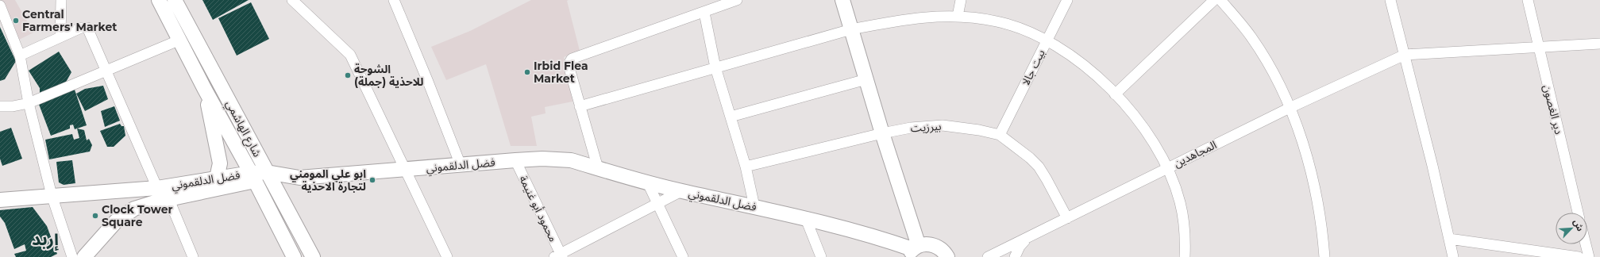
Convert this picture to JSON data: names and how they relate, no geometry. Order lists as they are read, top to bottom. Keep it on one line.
{"streets":{"main road":["شارع الهاشمي","فضل الدلقموني"],"street":["بيت جالا","دير الغصون","بيرزيت","المجاهدين","محمود أبو غنيمة"]},"crossings":[["بيت جالا","بيرزيت"],["بيرزيت","المجاهدين"],["شارع الهاشمي","فضل الدلقموني"],["فضل الدلقموني","محمود أبو غنيمة"]],"districts":["إربد"],"places":["Central Farmers' Market","Irbid Flea Market","الشوحة للاحذية (جملة)","ابو علي المومني لتجارة الاحذية","Clock Tower Square"],"north":"top right"}
